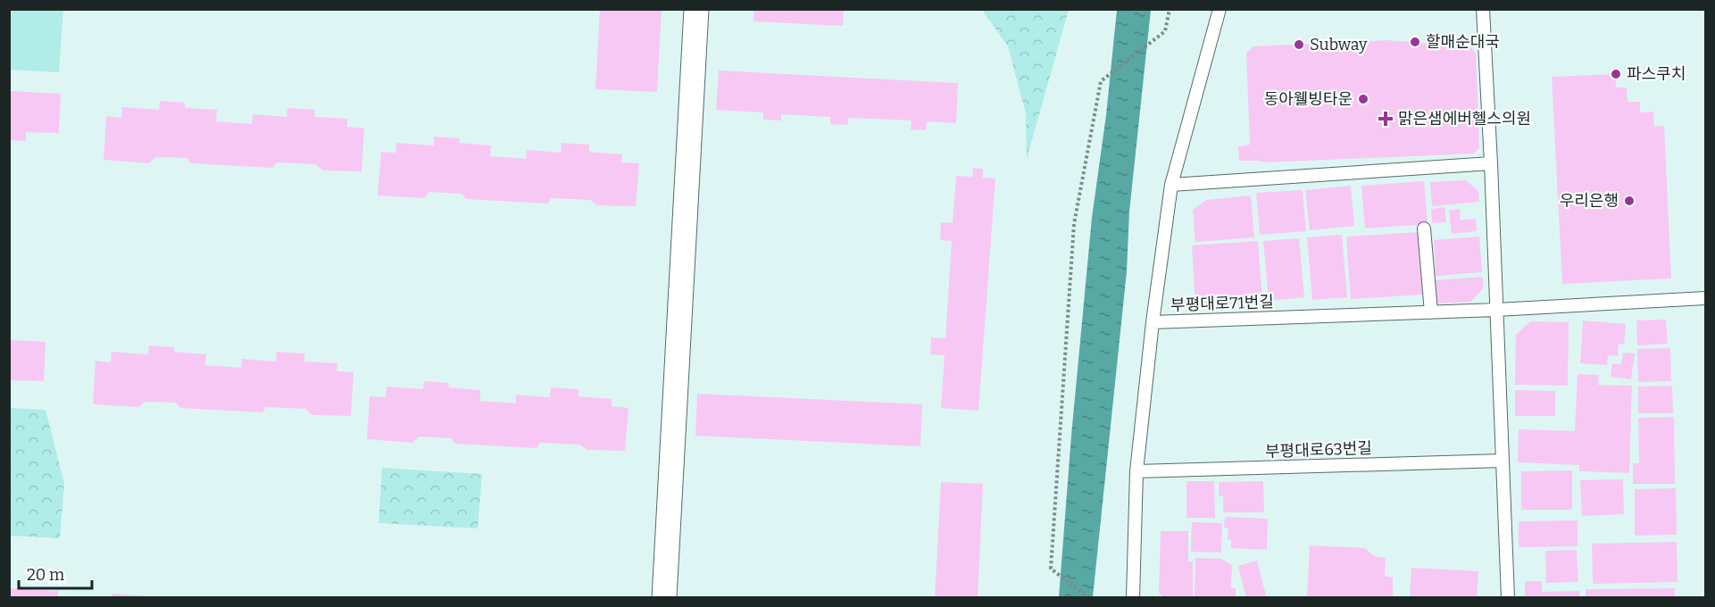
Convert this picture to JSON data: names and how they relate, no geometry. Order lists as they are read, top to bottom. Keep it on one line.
{"streets":{"lane":["부평대로71번길","부평대로63번길"]},"places":{"other":["할매순대국","Subway","파스쿠치","동아웰빙타운","우리은행"],"health":["맑은샘에버헬스의원"]},"scale_bar":"20 m"}
